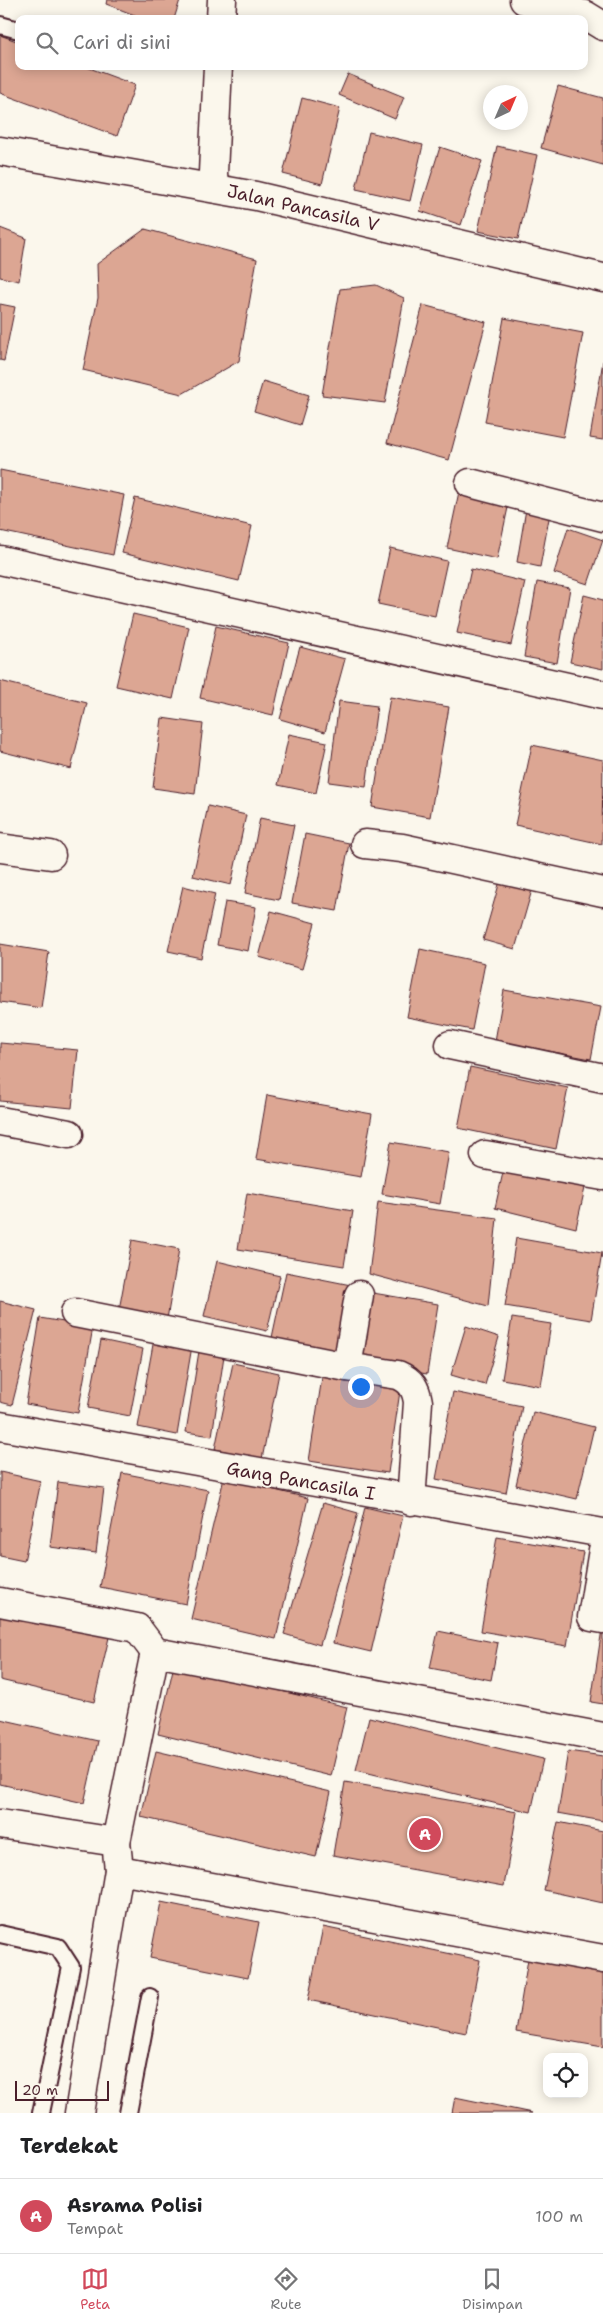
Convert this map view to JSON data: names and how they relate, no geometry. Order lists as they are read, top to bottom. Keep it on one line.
{"streets":{"street":["Jalan Pancasila V","Gang Pancasila I"]},"scale_bar":"20 m","north":"top right","page":{"search":"Cari di sini","pins":"A","scale":"20 m","heading":"Terdekat","list":[{"mark":"A","name":"Asrama Polisi","note":"Tempat","value":"100 m"}],"nav":["Peta","Rute","Disimpan"]}}
